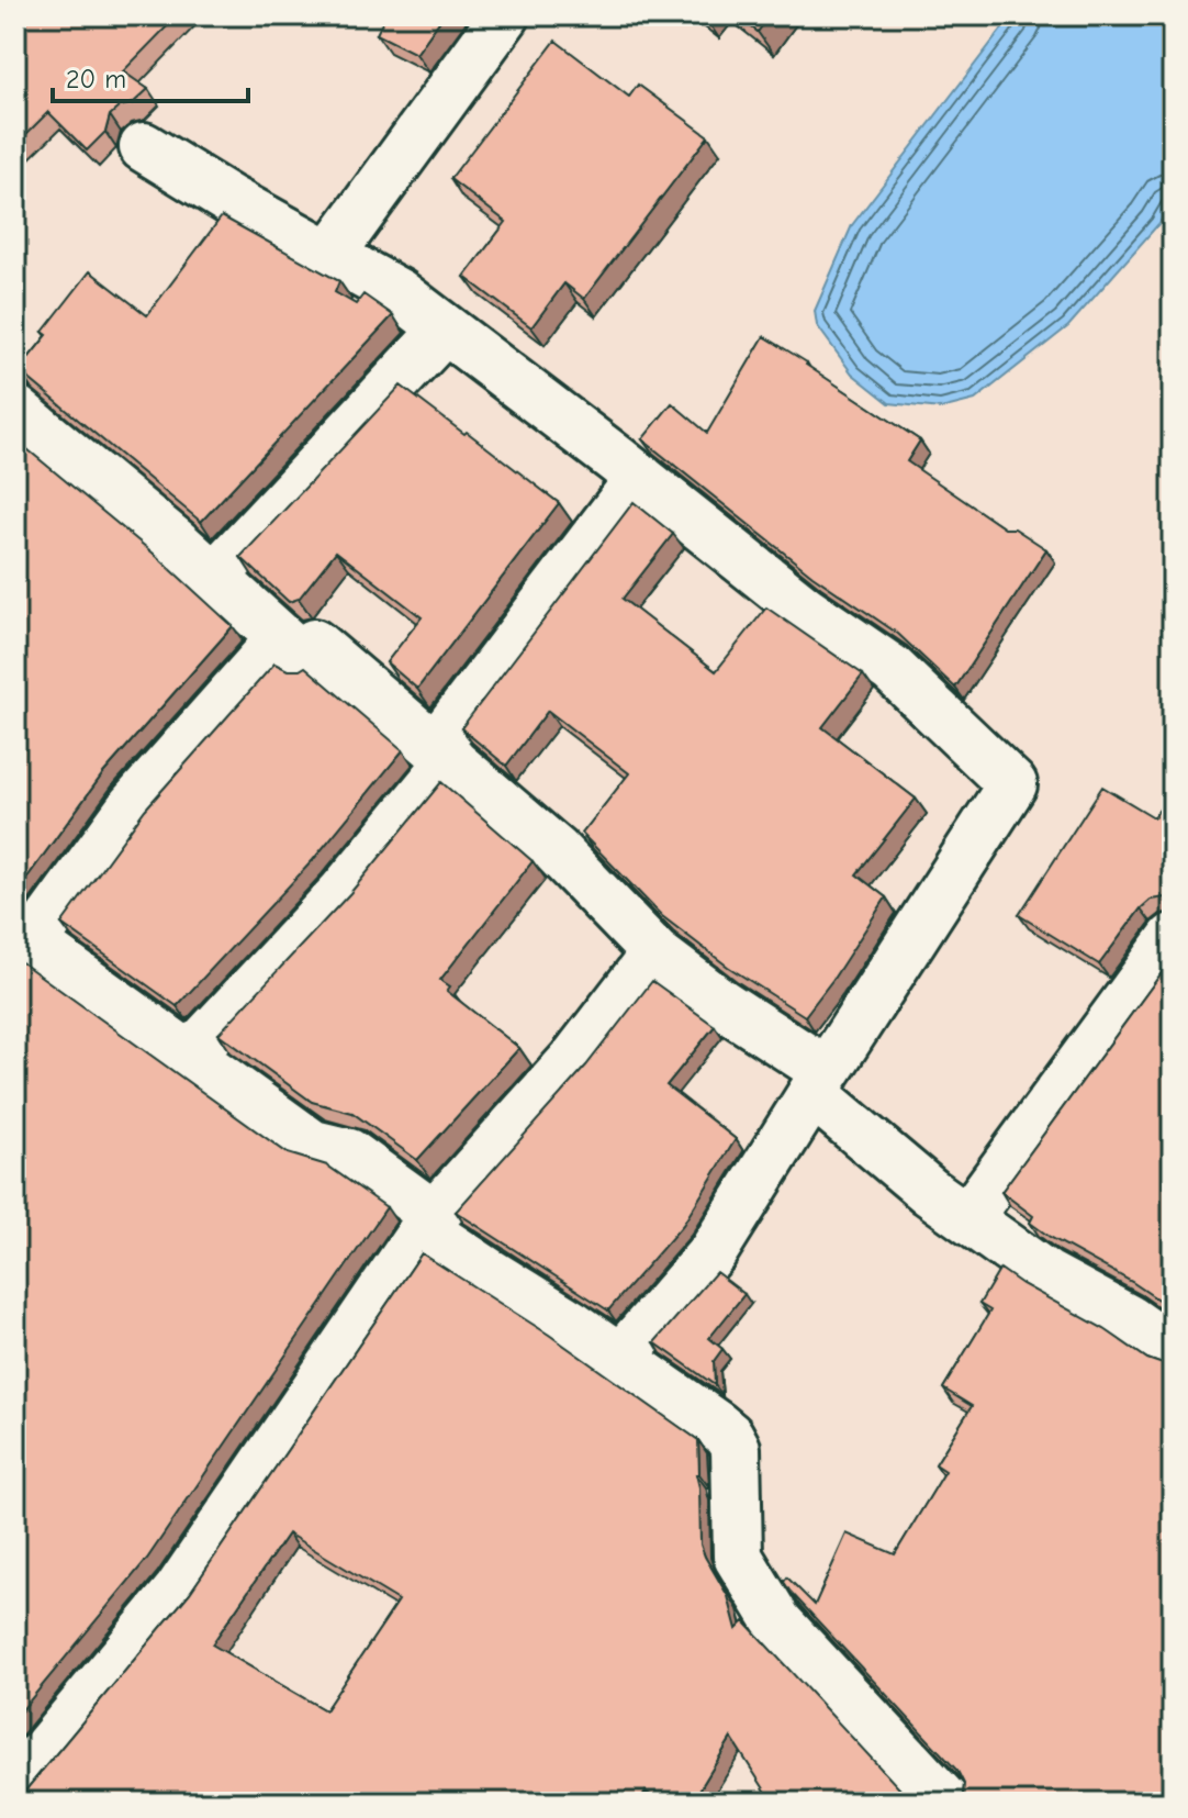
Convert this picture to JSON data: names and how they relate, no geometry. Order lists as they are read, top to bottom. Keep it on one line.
{"scale_bar":"20 m"}
